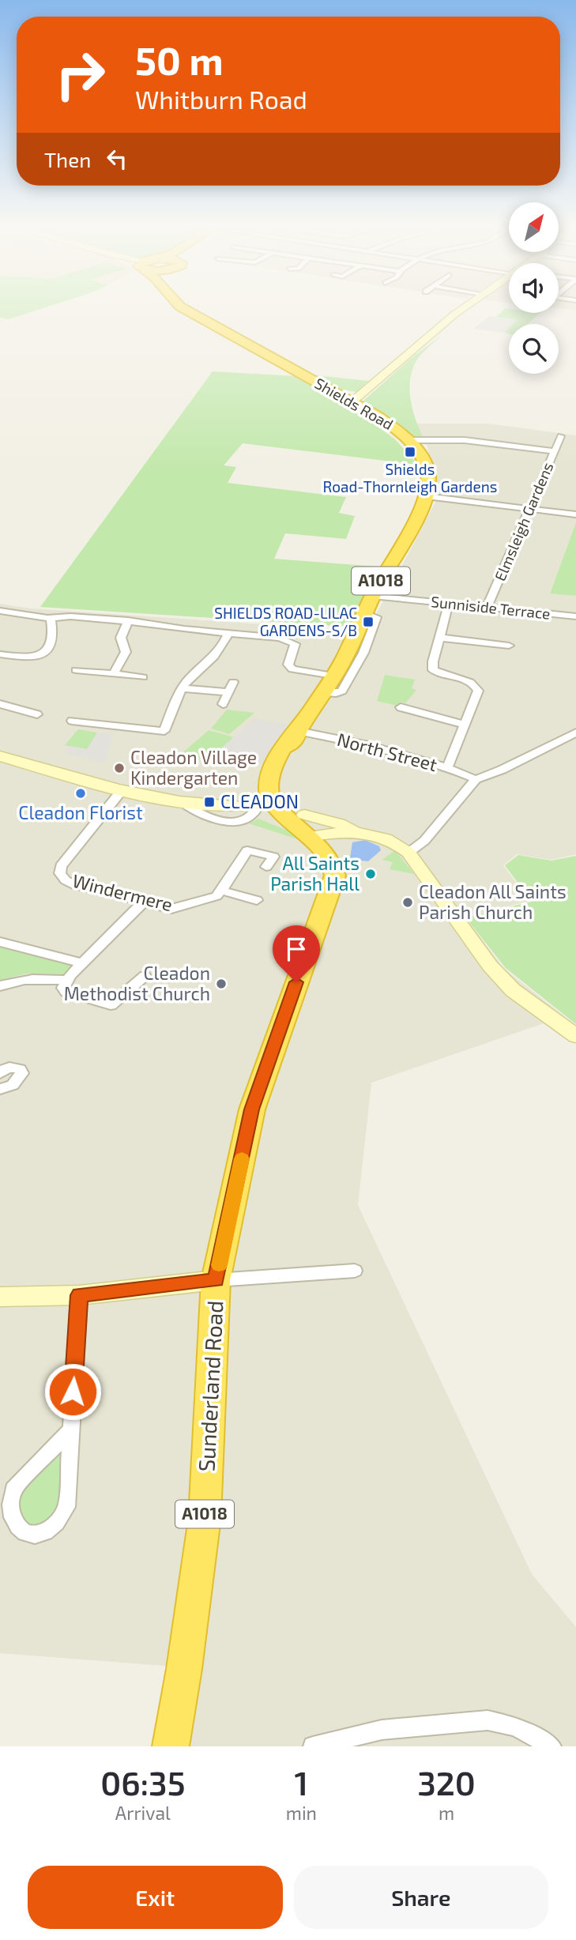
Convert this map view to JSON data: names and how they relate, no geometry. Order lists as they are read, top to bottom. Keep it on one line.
{"streets":{"highway":["Shields Road","A1018","Sunderland Road"],"street":["Elmsleigh Gardens","Sunniside Terrace","North Street","Windermere"]},"crossings":[["Shields Road","A1018"],["Shields Road","Sunniside Terrace"],["Shields Road","North Street"],["Elmsleigh Gardens","Sunniside Terrace"],["A1018","Sunderland Road"]],"places":{"transit":["Shields Road-Thornleigh Gardens","SHIELDS ROAD-LILAC GARDENS-S/B","CLEADON"],"other":["Cleadon Village Kindergarten","Cleadon Florist","All Saints Parish Hall","Cleadon All Saints Parish Church","Cleadon Methodist Church"]},"north":"top right","page":{"turn":["50 m","Whitburn Road"],"then":"Then","eta":["06:35","Arrival","1","min","320","m"],"buttons":["Exit","Share"]}}
